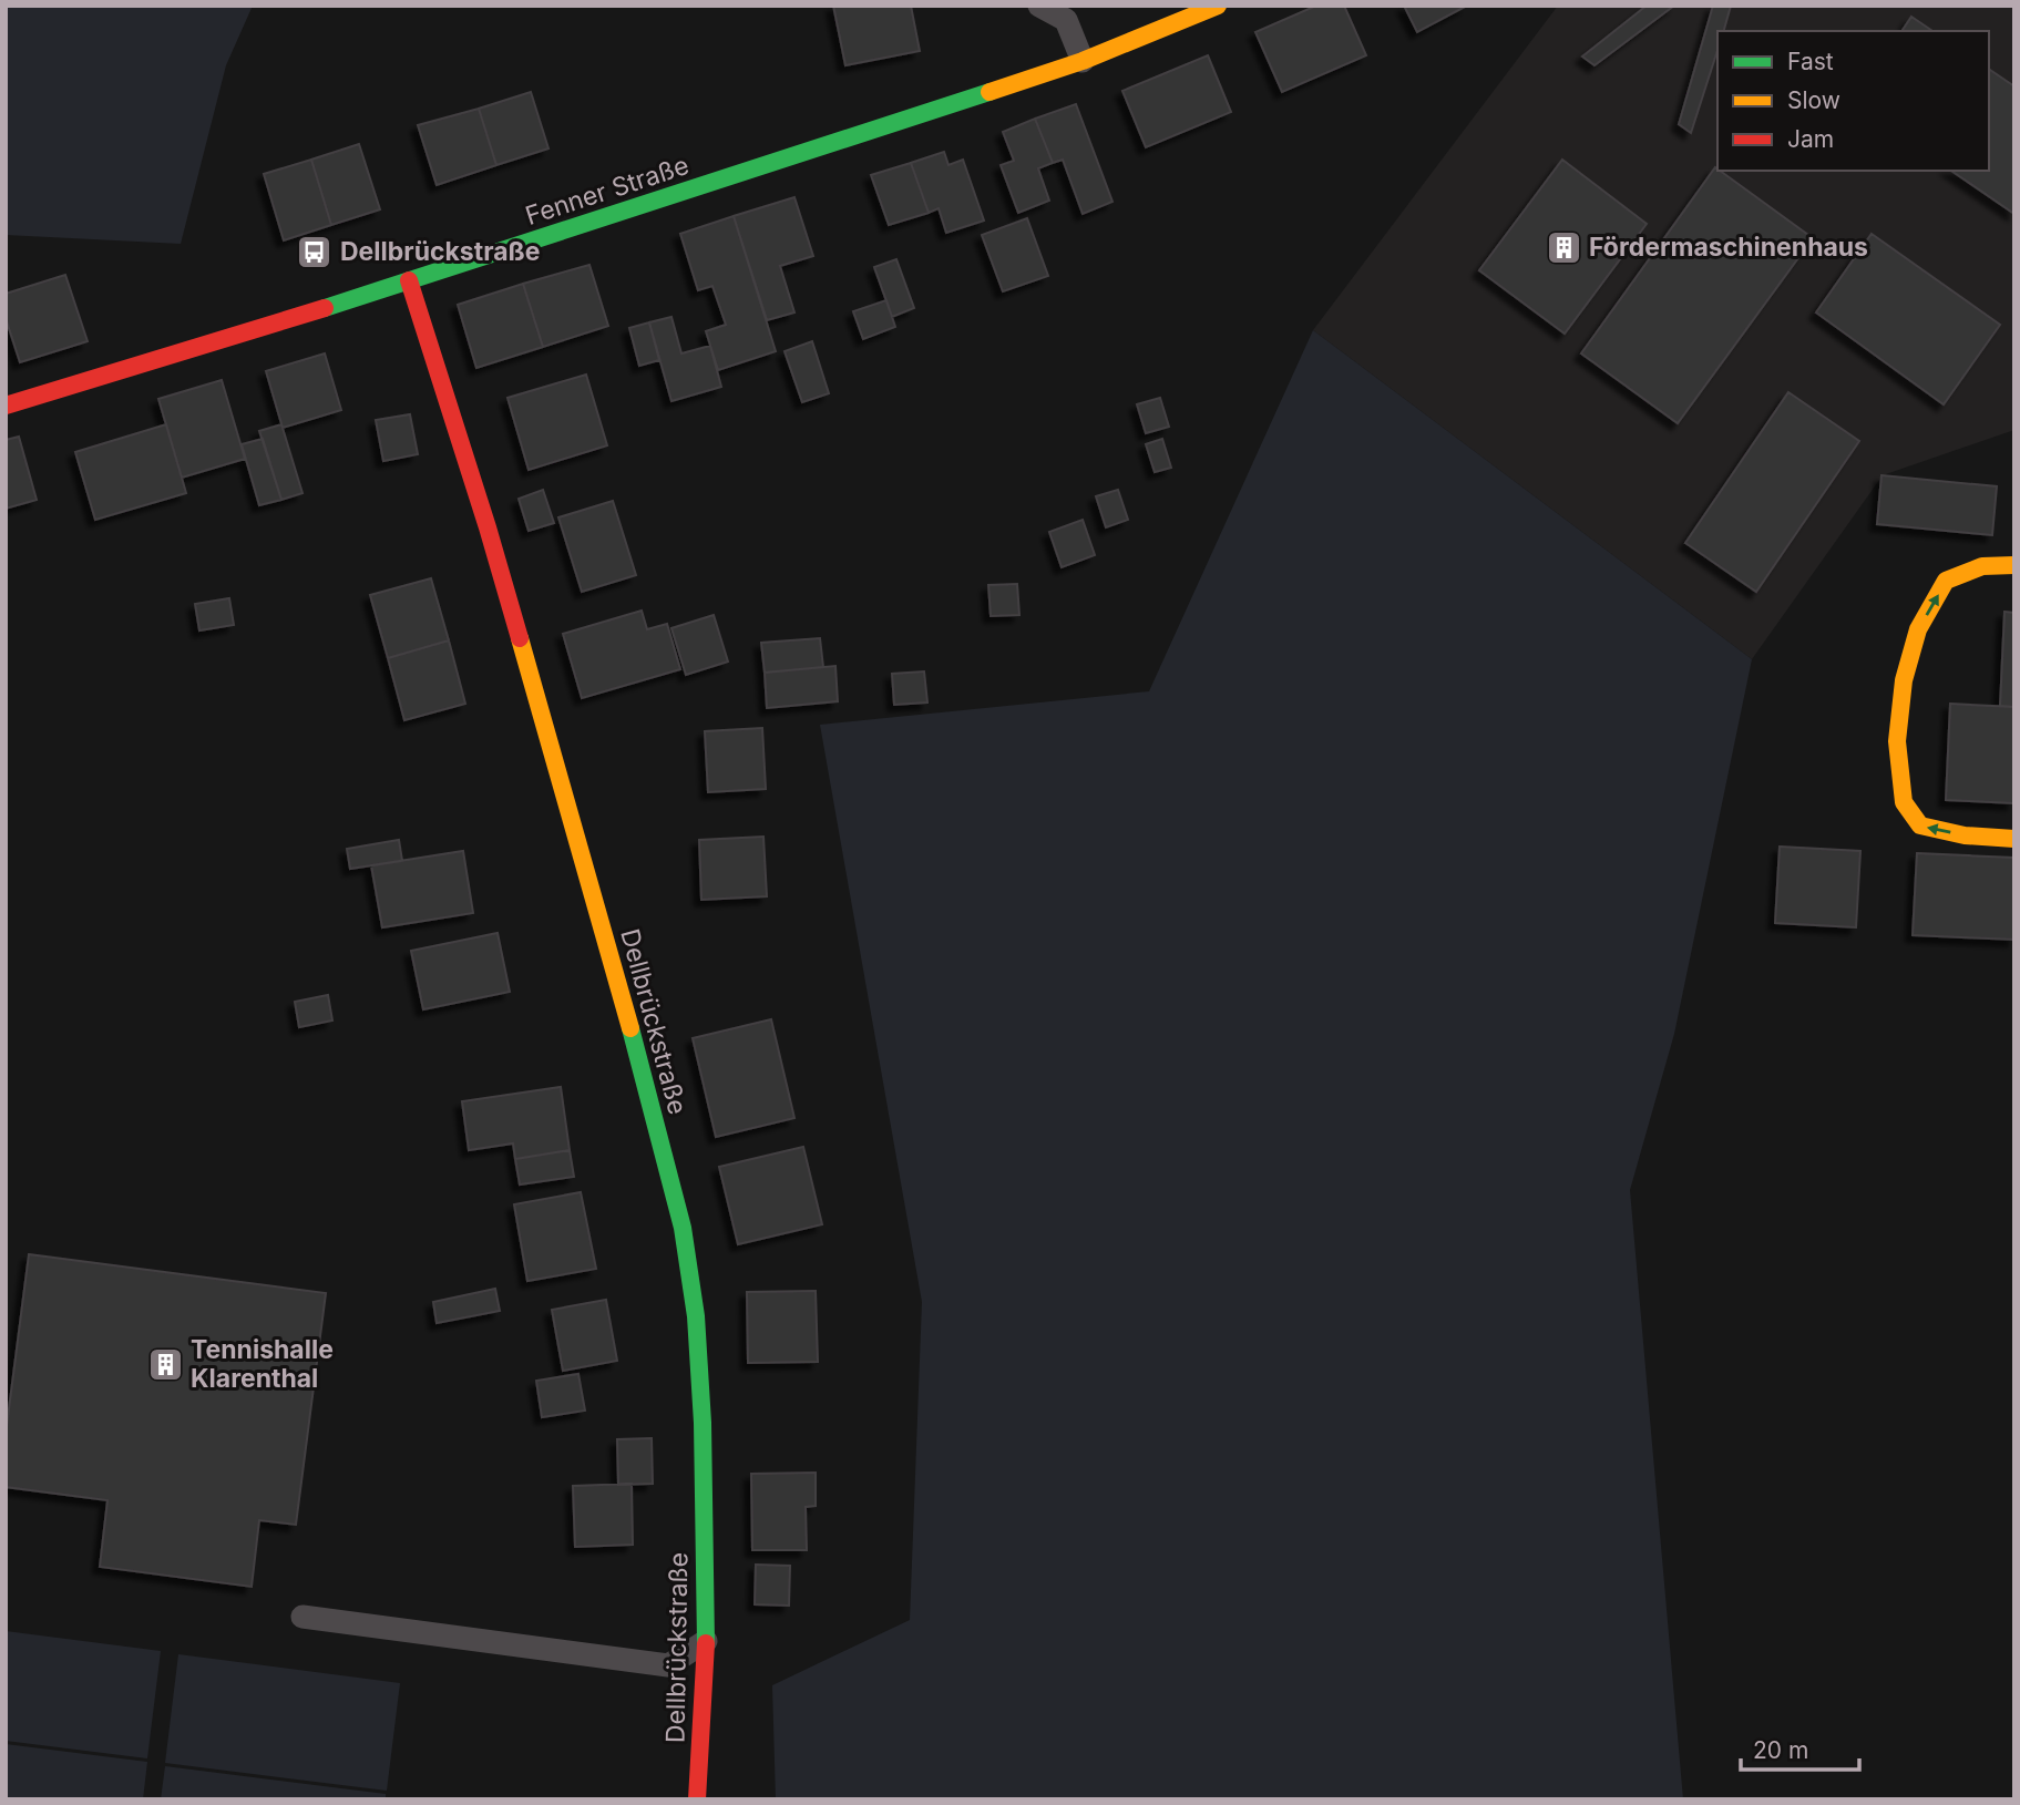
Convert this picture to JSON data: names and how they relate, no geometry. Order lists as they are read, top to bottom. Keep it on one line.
{"streets":{"street":["Fenner Straße","Dellbrückstraße"]},"crossings":[["Fenner Straße","Dellbrückstraße"]],"places":{"building":["Fördermaschinenhaus","Tennishalle Klarenthal"],"bus stop":["Dellbrückstraße"]},"legend":["Fast","Slow","Jam"],"scale_bar":"20 m"}
